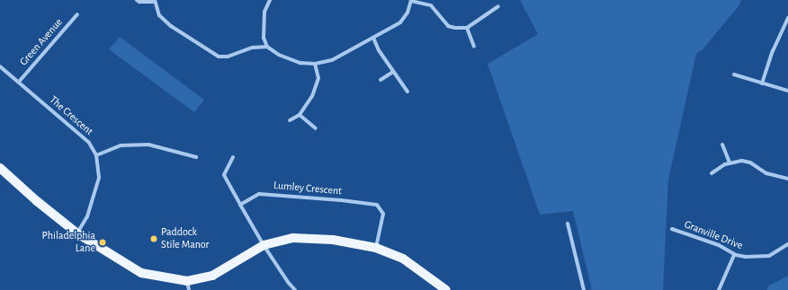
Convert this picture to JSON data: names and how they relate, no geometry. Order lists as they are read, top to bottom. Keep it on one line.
{"streets":{"street":["Green Avenue","The Crescent","Lumley Crescent","Granville Drive"]},"crossings":[["Green Avenue","The Crescent"]],"places":["Paddock Stile Manor","Philadelphia Lane"]}
